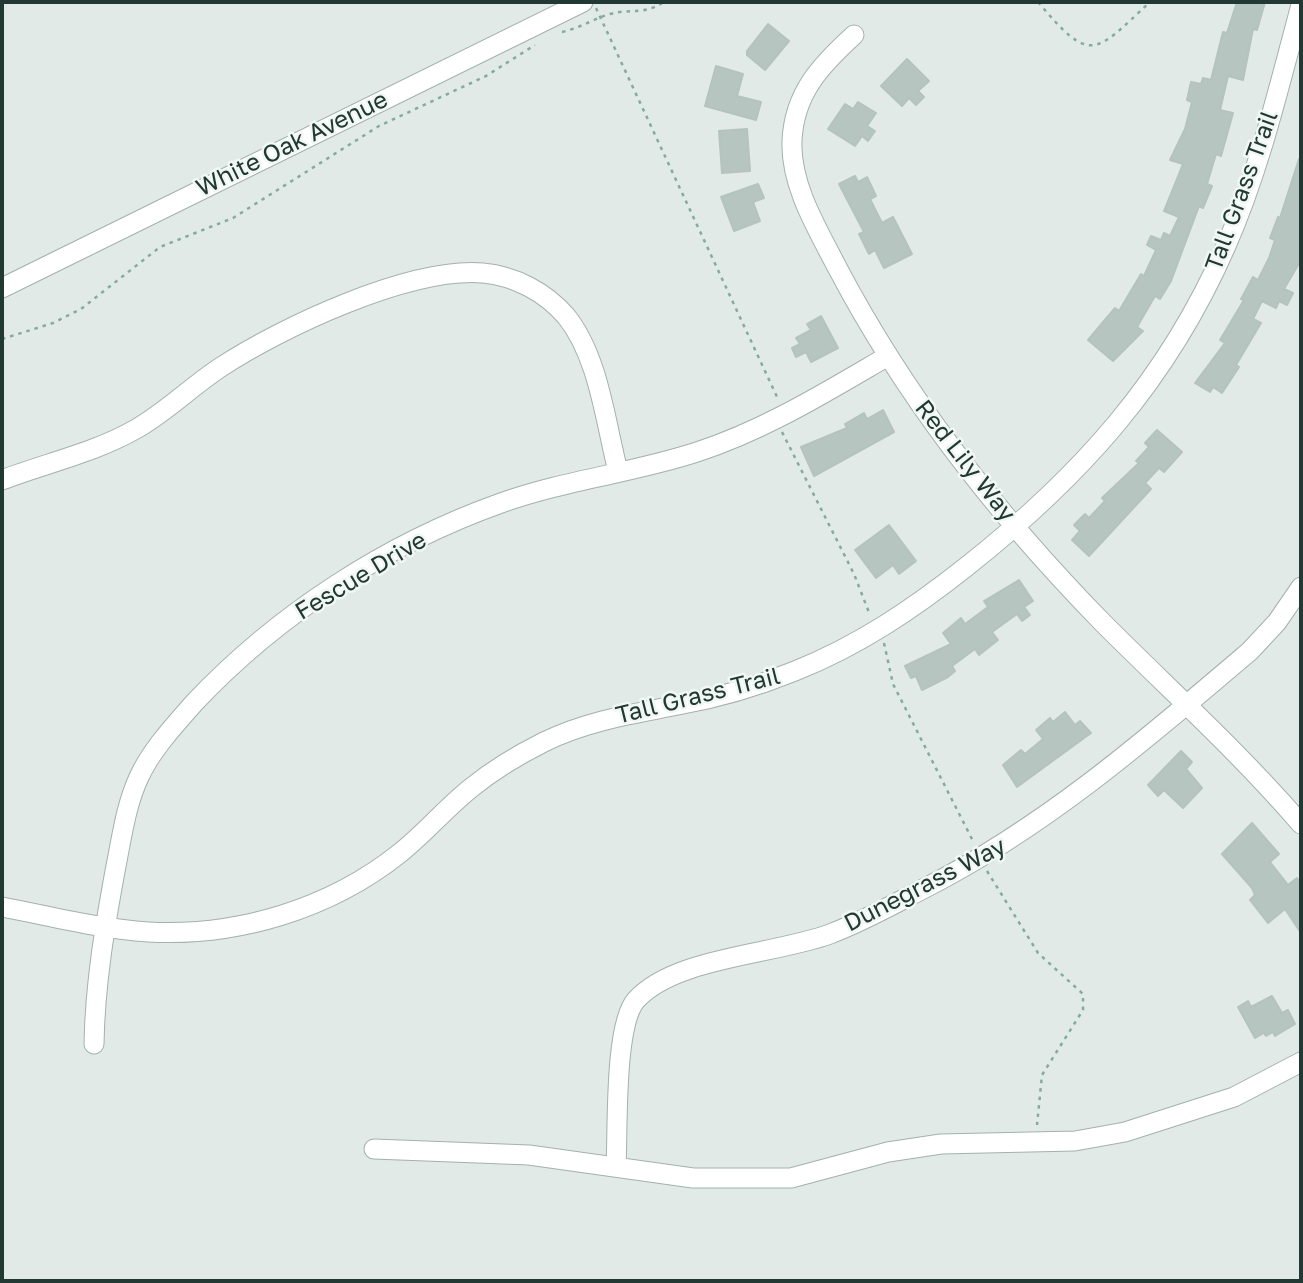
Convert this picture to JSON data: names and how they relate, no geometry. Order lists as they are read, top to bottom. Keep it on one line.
{"streets":{"street":["White Oak Avenue","Tall Grass Trail","Red Lily Way","Fescue Drive","Dunegrass Way"]},"crossings":[["Tall Grass Trail","Red Lily Way"],["Tall Grass Trail","Fescue Drive"],["Red Lily Way","Fescue Drive"],["Red Lily Way","Dunegrass Way"]]}
